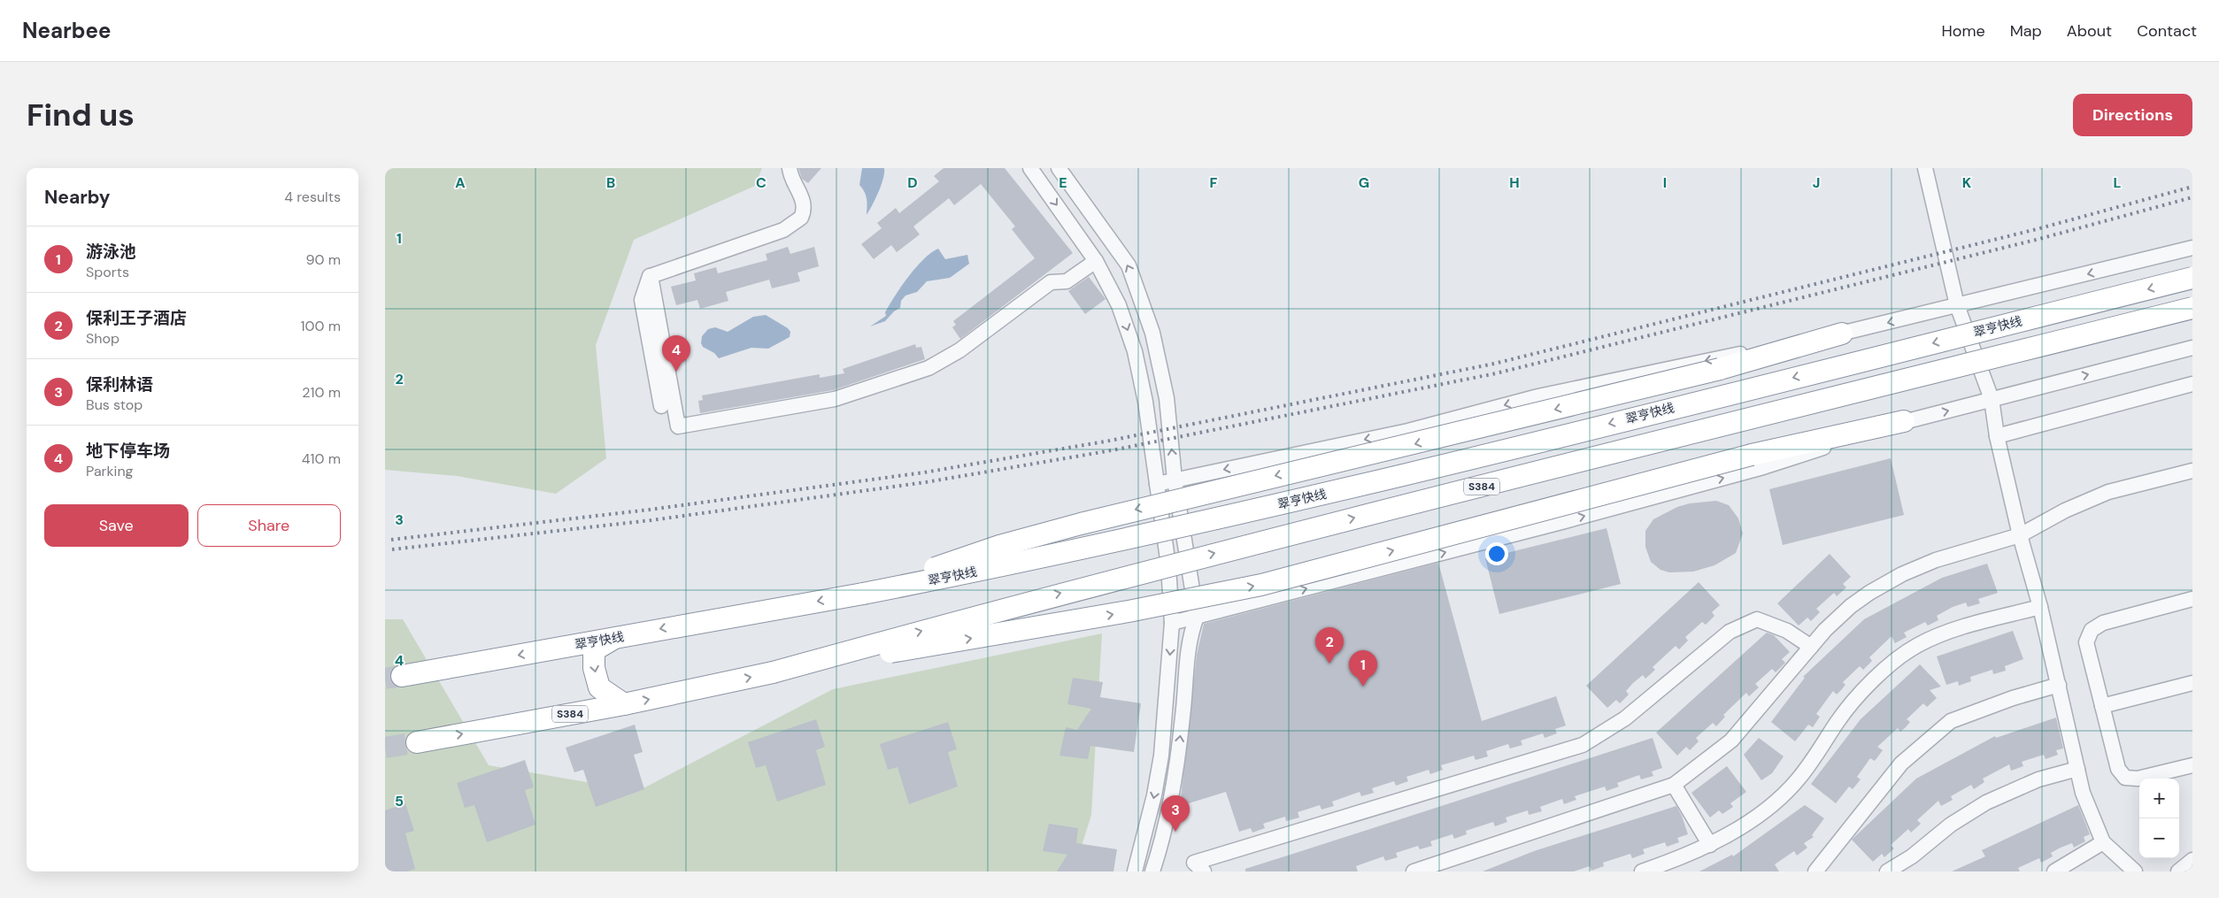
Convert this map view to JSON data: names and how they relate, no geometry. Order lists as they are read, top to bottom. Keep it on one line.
{"streets":{"highway":["翠亨快线","S384"]},"page":{"header":"Nearbee","nav":["Home","Map","About","Contact"],"buttons":["Directions",["Save","Share"]],"title":"Find us","heading":["Nearby","4 results"],"list":[{"mark":"1","name":"游泳池","note":"Sports","value":"90 m"},{"mark":"2","name":"保利王子酒店","note":"Shop","value":"100 m"},{"mark":"3","name":"保利林语","note":"Bus stop","value":"210 m"},{"mark":"4","name":"地下停车场","note":"Parking","value":"410 m"}],"pins":["4","2","1","3"],"map_buttons":["+","−"]},"grid":{"columns":["A","B","C","D","E","F","G","H","I","J","K","L"],"rows":["1","2","3","4","5"]}}
